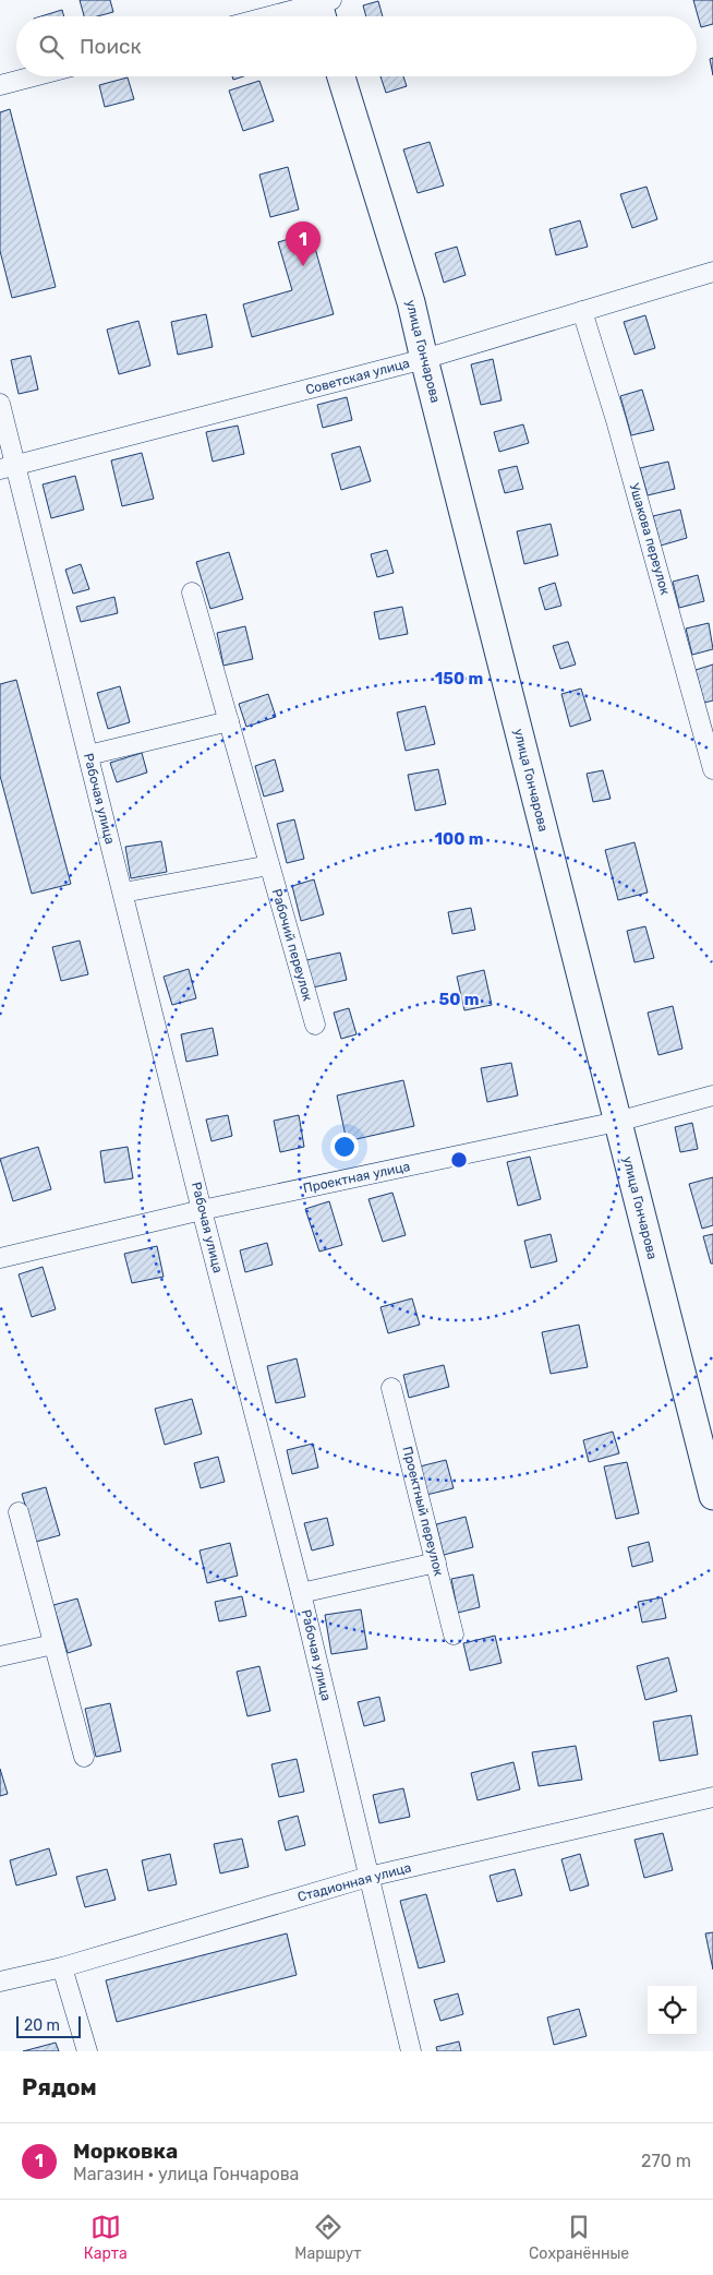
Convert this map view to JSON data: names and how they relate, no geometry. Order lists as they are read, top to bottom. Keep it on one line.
{"streets":{"street":["улица Гончарова","Советская улица","Ушакова переулок","Рабочая улица","Рабочий переулок","Проектная улица","Проектный переулок","Стадионная улица"]},"crossings":[["улица Гончарова","Советская улица"],["улица Гончарова","Проектная улица"],["Советская улица","Ушакова переулок"],["Советская улица","Рабочая улица"],["Рабочая улица","Проектная улица"],["Рабочая улица","Стадионная улица"]],"scale_bar":"20 m","page":{"search":"Поиск","pins":"1","scale":"20 m","heading":"Рядом","list":[{"mark":"1","name":"Морковка","note":"Магазин · улица Гончарова","value":"270 m"}],"nav":["Карта","Маршрут","Сохранённые"]},"rings":["150 m","100 m","50 m"]}
